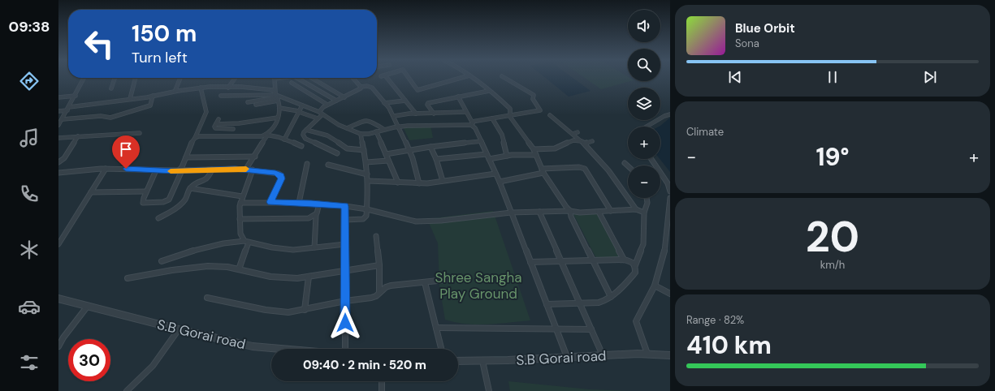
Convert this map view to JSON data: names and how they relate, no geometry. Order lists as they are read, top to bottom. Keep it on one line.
{"streets":{"street":["S.B Gorai road"]},"parks":["Shree Sangha Play Ground"],"page":{"tabs":"09:38","map_buttons":["+","−"],"turn":["150 m","Turn left"],"song":["Blue Orbit","Sona"],"tile":["Climate",["20","km/h"],["Range · 82%","410 km"]],"heat":["−","19°","+"],"limit":"30","trip":"09:40 · 2 min · 520 m"}}
